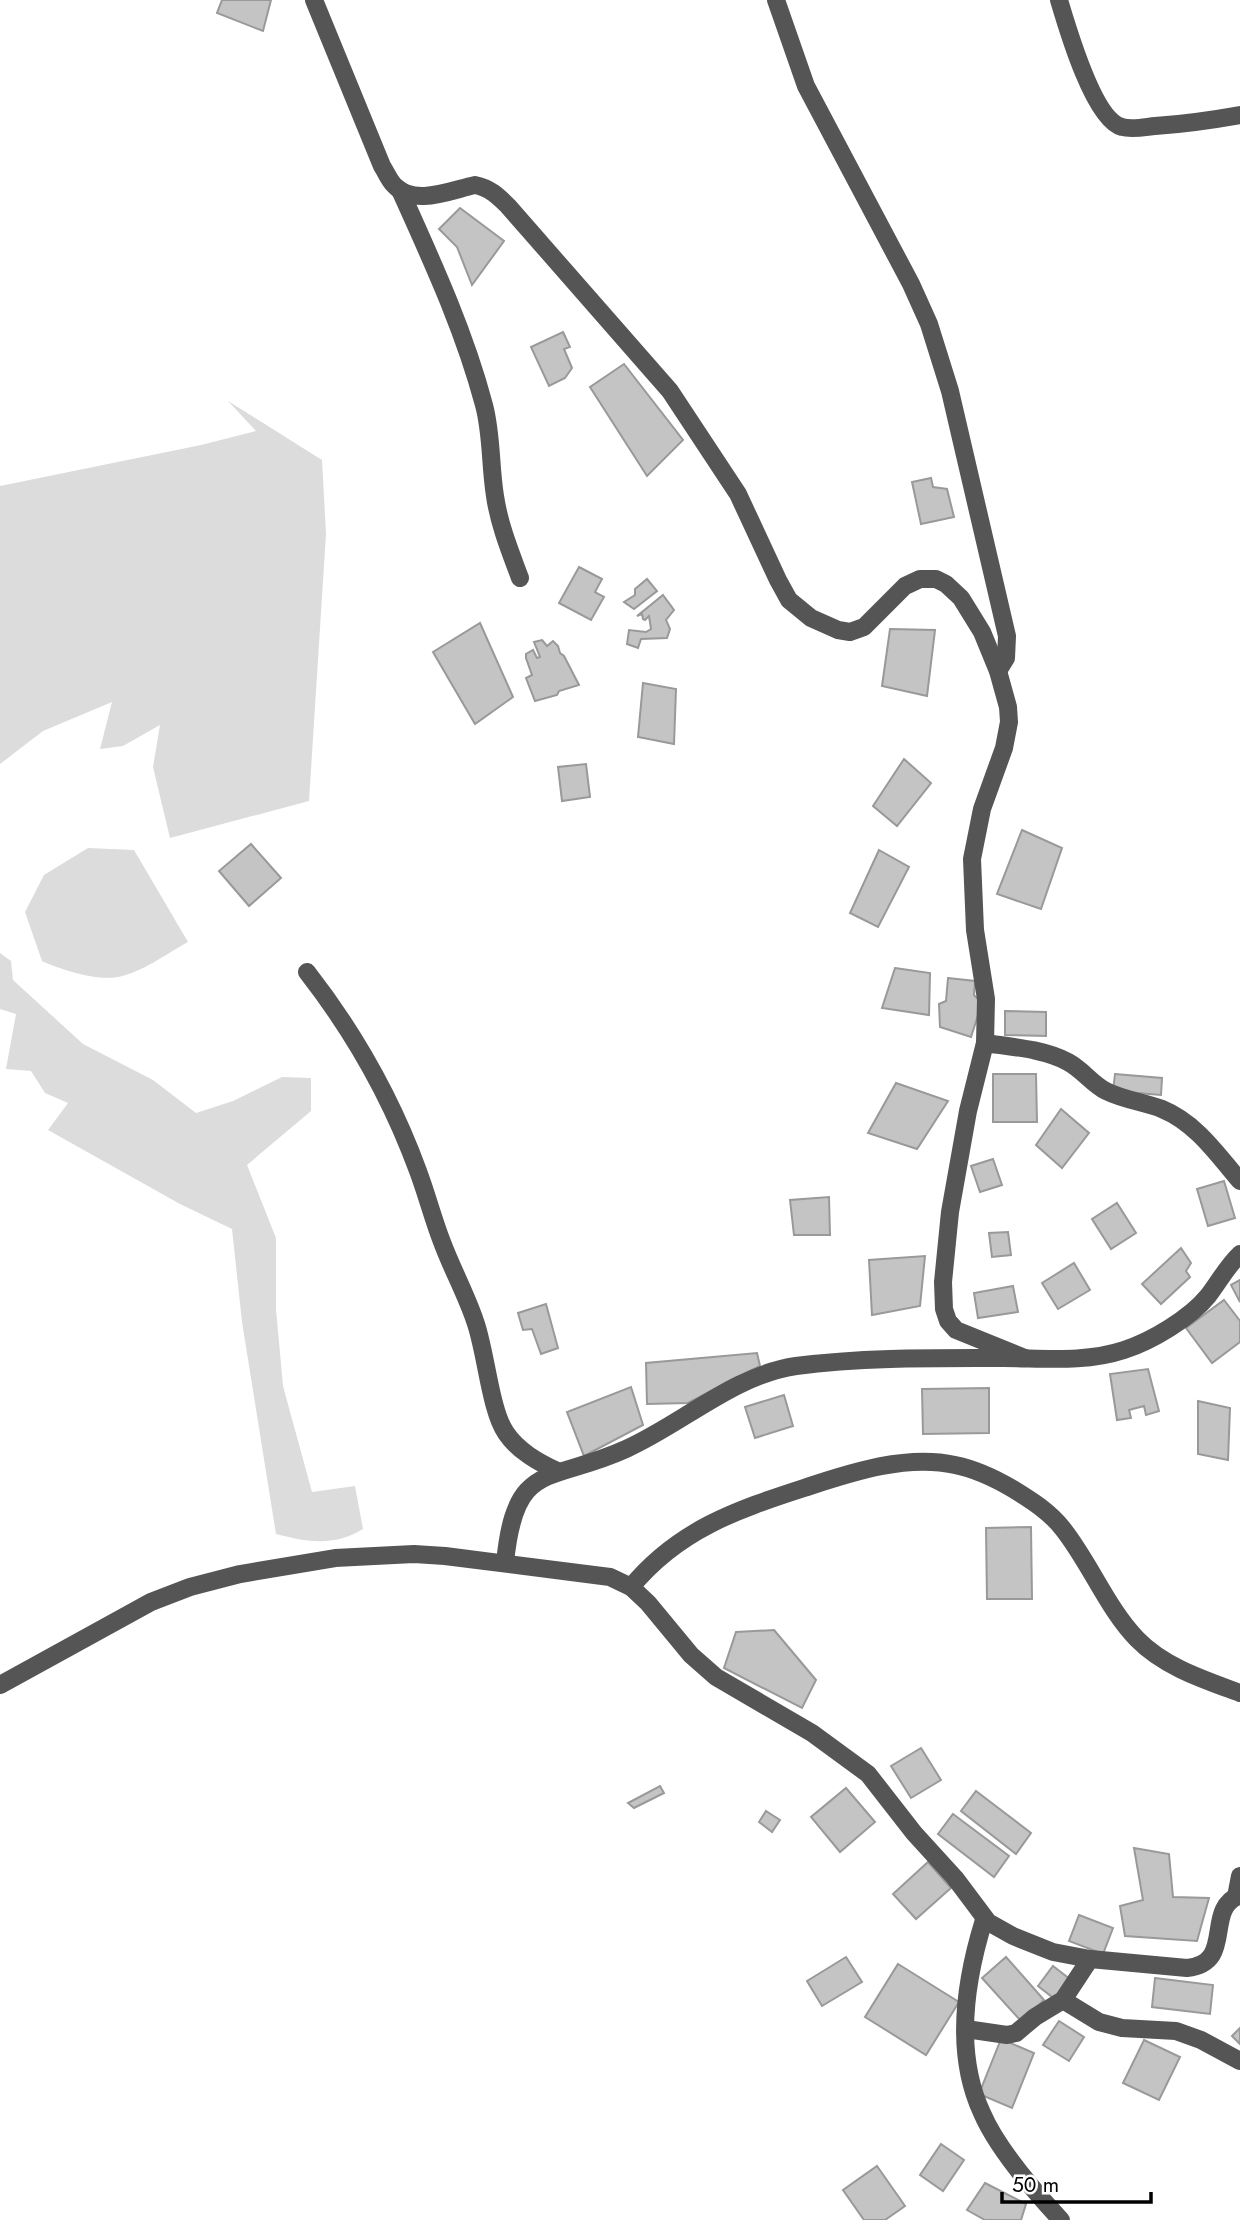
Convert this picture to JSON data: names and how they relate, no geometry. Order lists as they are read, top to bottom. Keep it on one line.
{"scale_bar":"50 m"}
